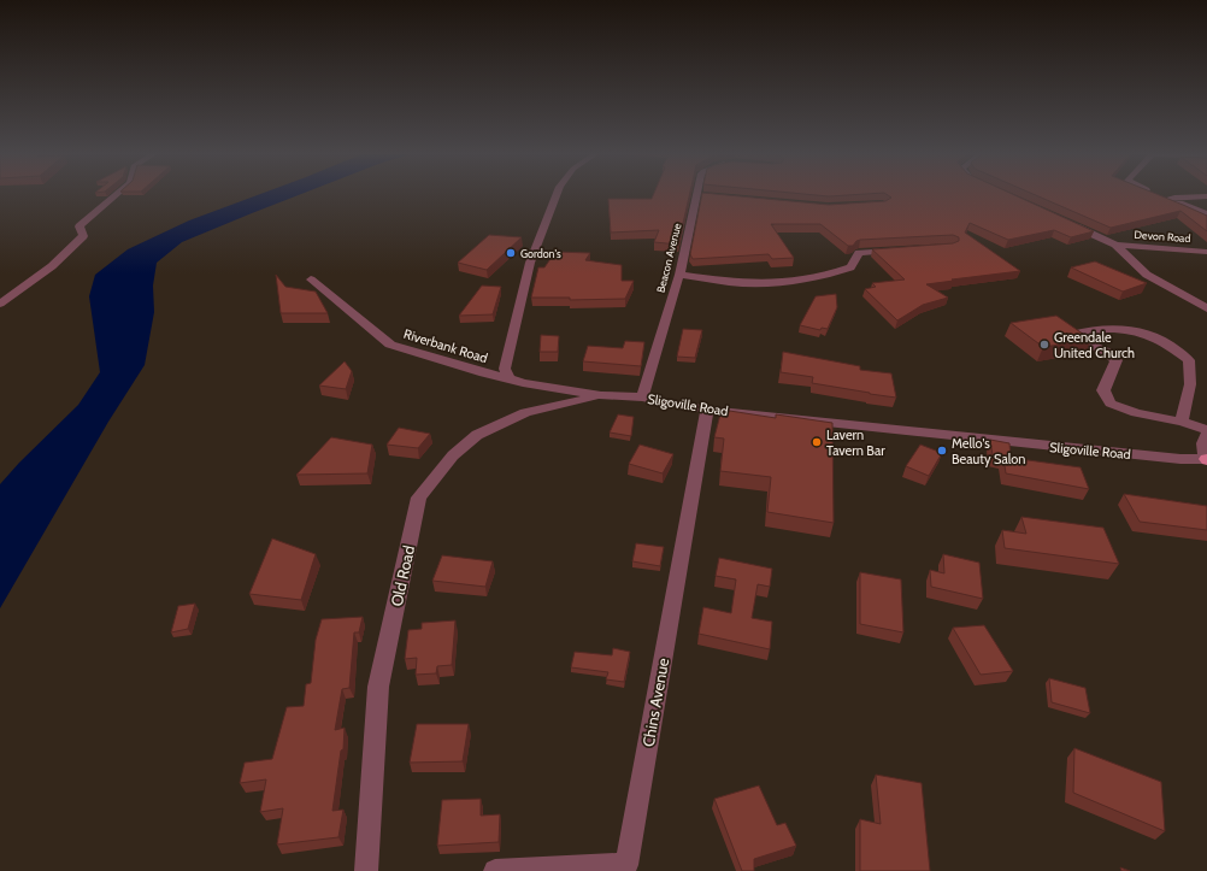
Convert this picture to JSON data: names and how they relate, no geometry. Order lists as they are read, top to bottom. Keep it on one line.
{"streets":{"street":["Devon Road","Beacon Avenue","Riverbank Road","Sligoville Road","Old Road","Chins Avenue"]},"crossings":[["Beacon Avenue","Sligoville Road"],["Riverbank Road","Sligoville Road"],["Sligoville Road","Old Road"],["Sligoville Road","Chins Avenue"]],"places":["Gordon's","Greendale United Church","Lavern Tavern Bar","Mello's Beauty Salon"]}
